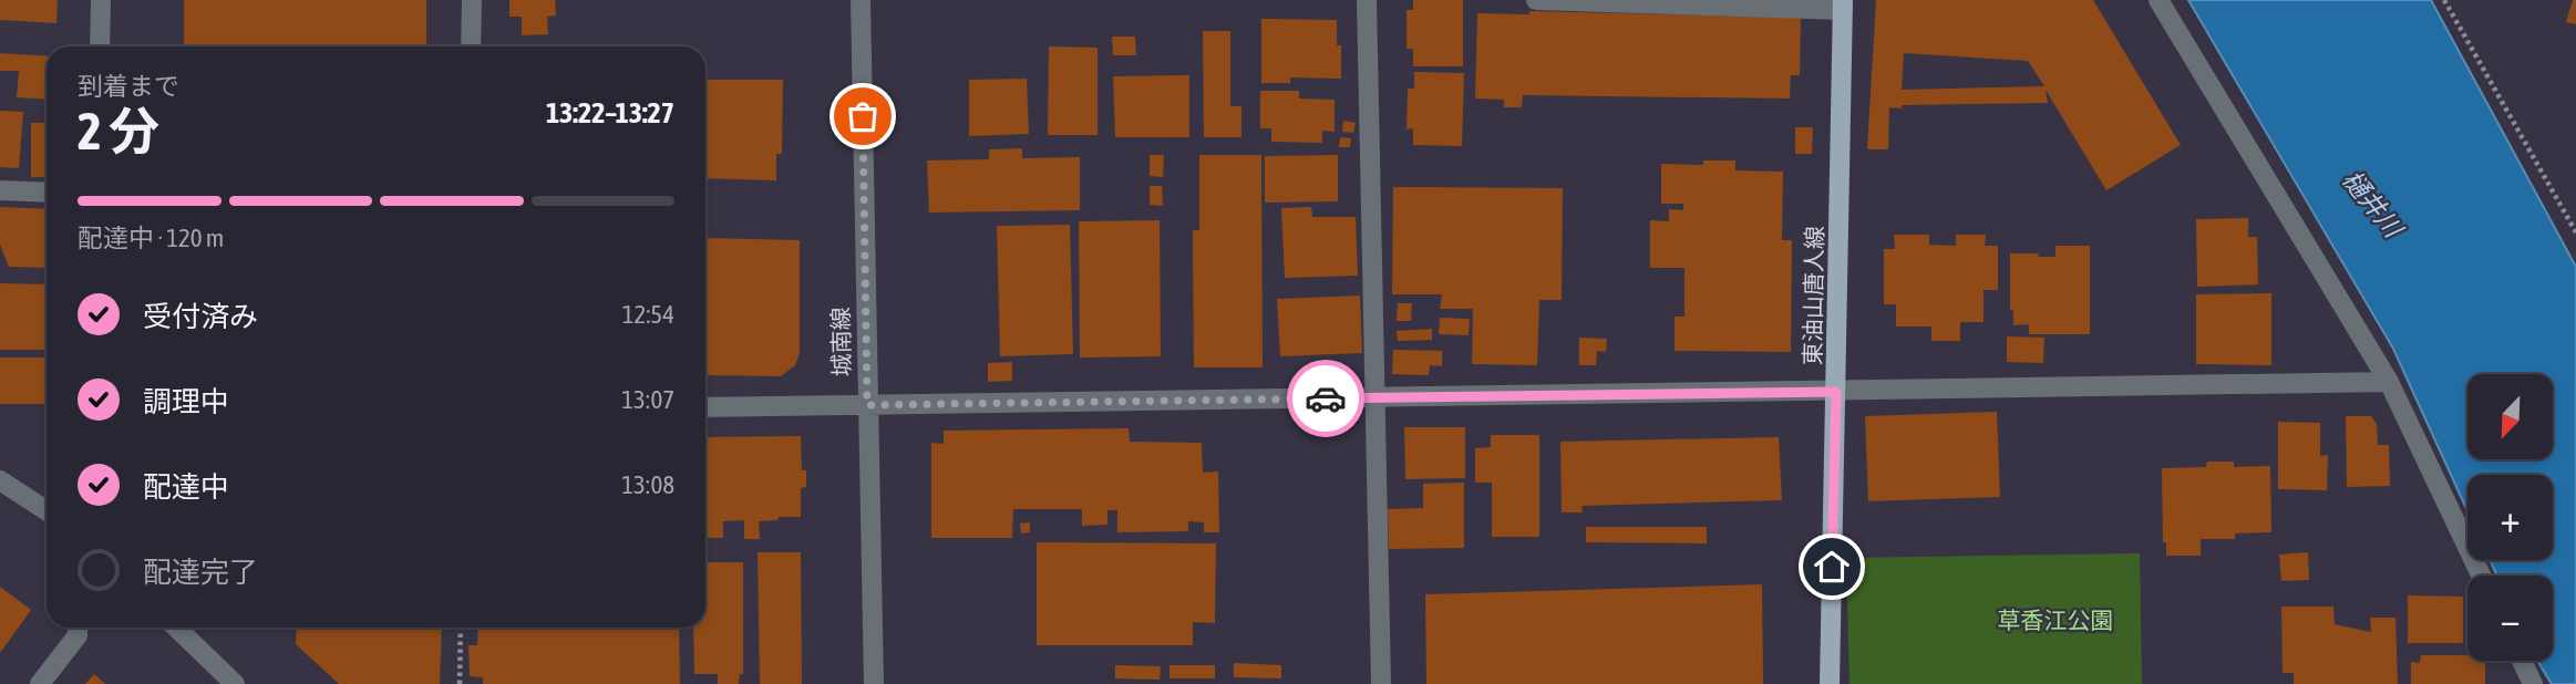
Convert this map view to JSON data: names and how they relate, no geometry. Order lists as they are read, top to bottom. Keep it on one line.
{"streets":{"main road":["東油山唐人線"],"street":["城南線"]},"water":["樋井川"],"parks":["草香江公園"],"north":"bottom left","page":{"heading":["2 分","到着まで","13:22–13:27"],"bar":"配達中 · 120 m","list":[["受付済み","12:54"],["調理中","13:07"],["配達中","13:08"],"配達完了"],"map_buttons":["+","−"]}}
